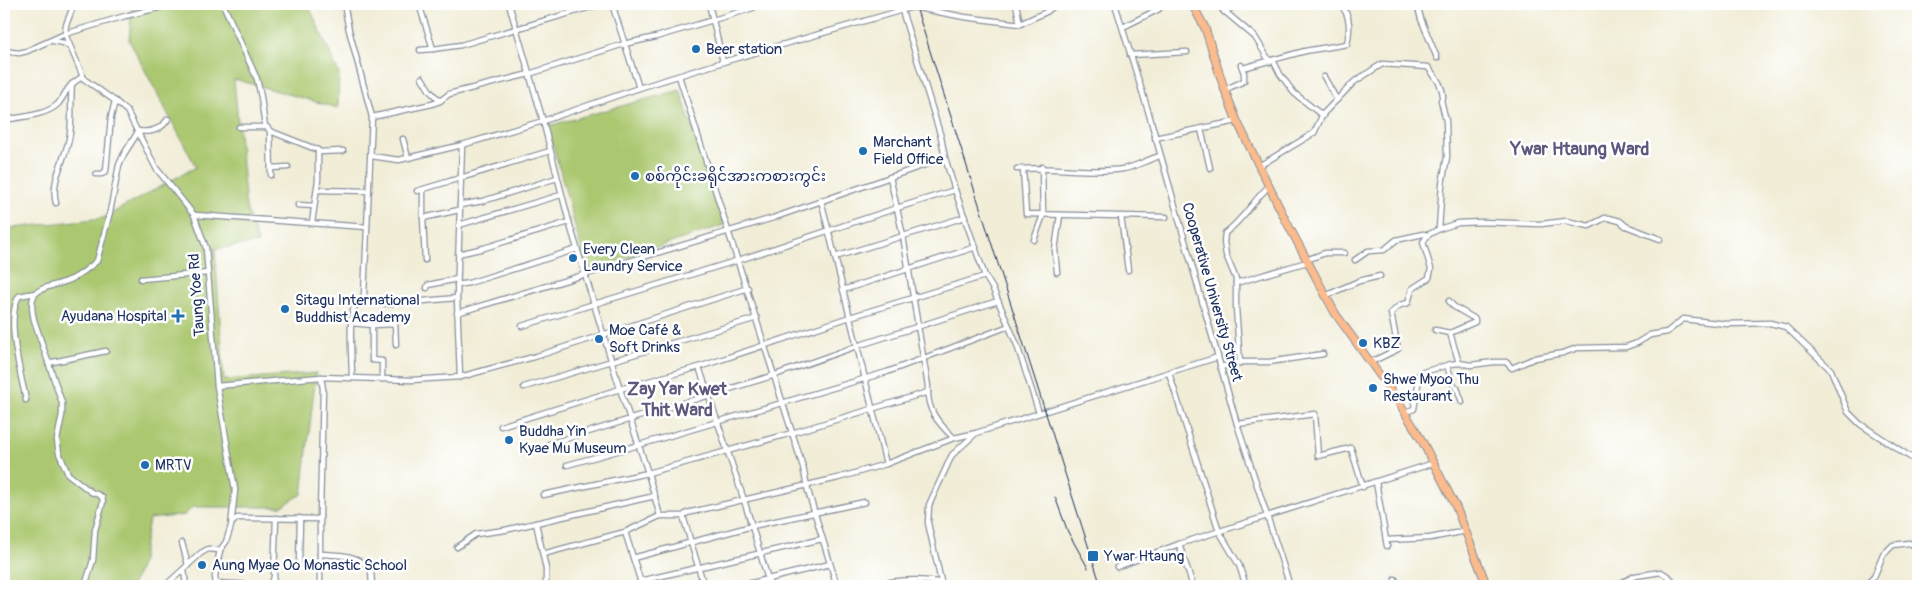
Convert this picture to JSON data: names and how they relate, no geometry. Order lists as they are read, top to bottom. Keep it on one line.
{"streets":{"street":["Cooperative University Street","Taung Yoe Rd"]},"districts":["Ywar Htaung Ward","Zay Yar Kwet Thit Ward"],"places":{"other":["Beer station","Marchant Field Office","စစ်ကိုင်းခရိုင်အားကစားကွင်း","Every Clean Laundry Service","Sitagu International Buddhist Academy","Moe Café & Soft Drinks","KBZ","Shwe Myoo Thu Restaurant","Buddha Yin Kyae Mu Museum","MRTV","Aung Myae Oo Monastic School"],"health":["Ayudana Hospital"],"transit":["Ywar Htaung"]}}
